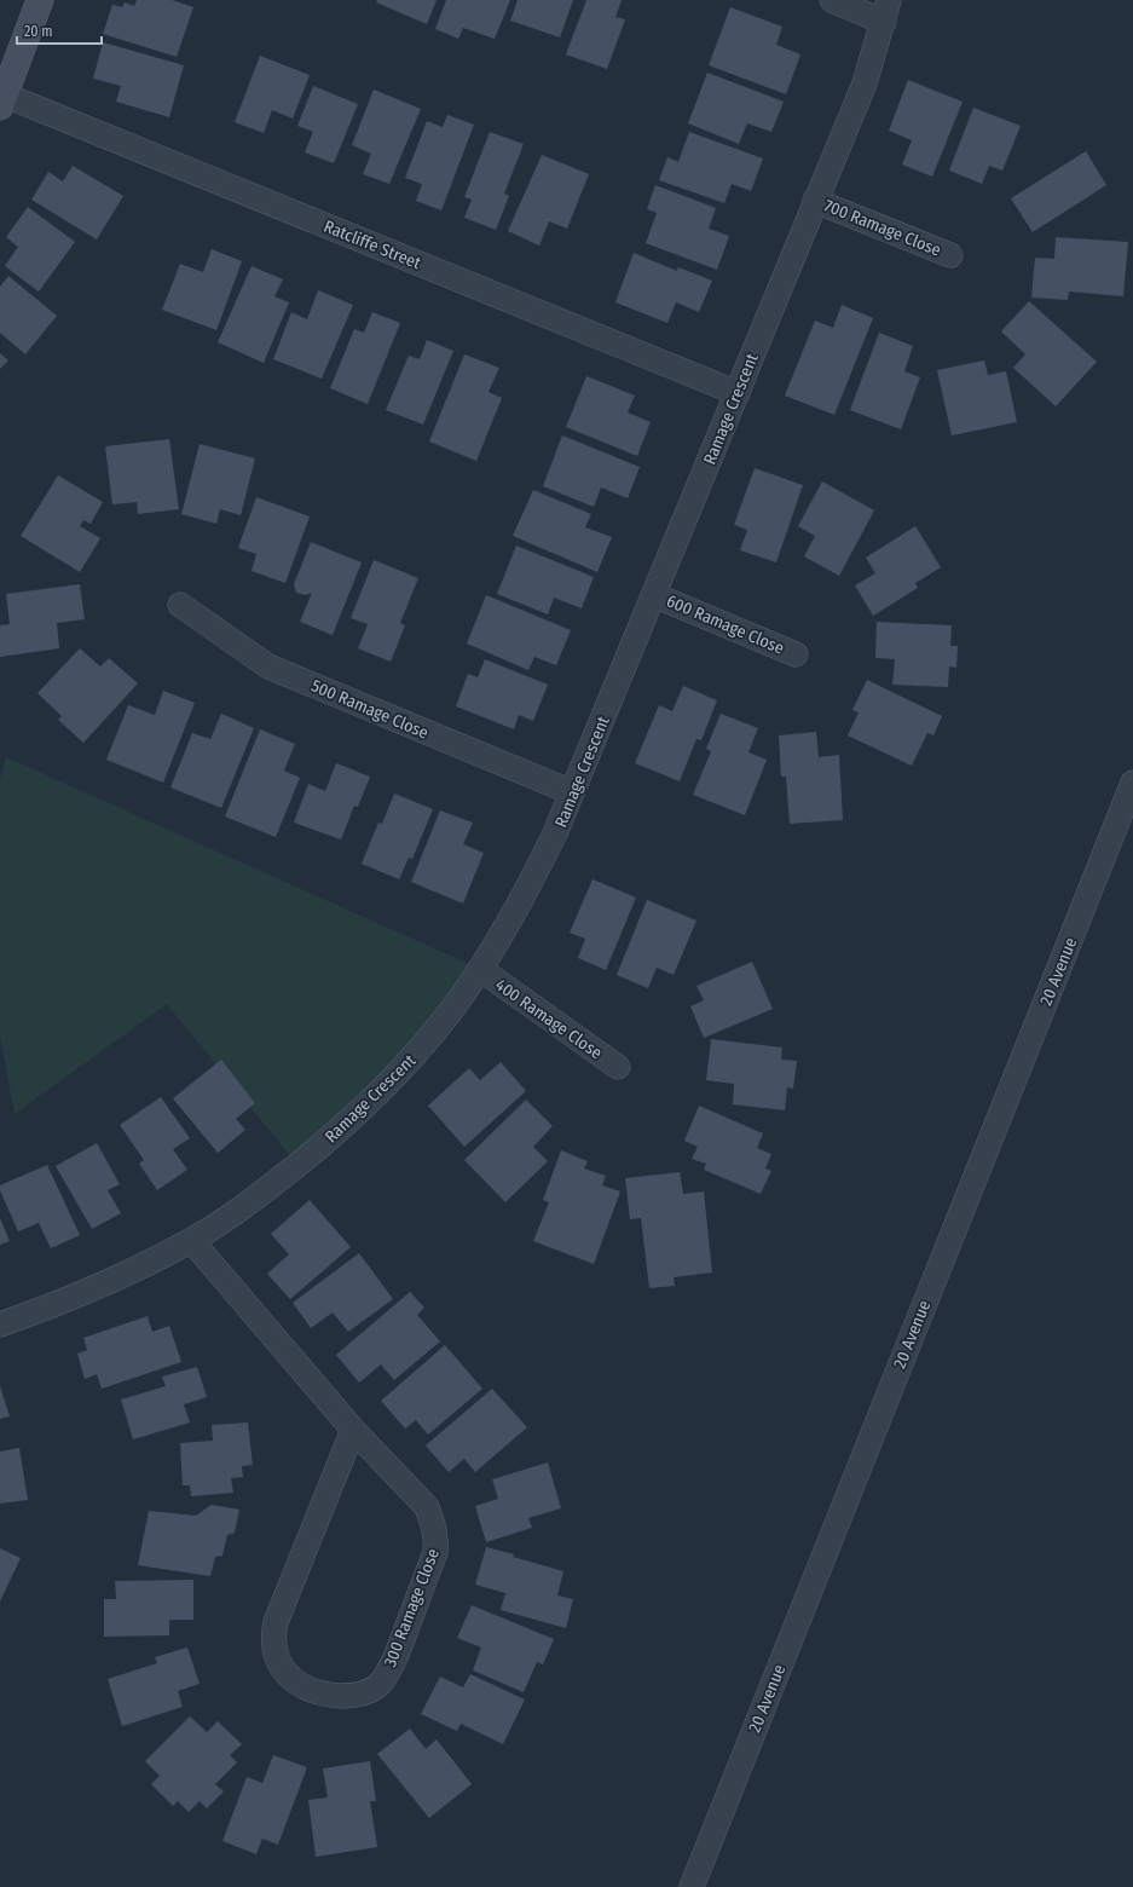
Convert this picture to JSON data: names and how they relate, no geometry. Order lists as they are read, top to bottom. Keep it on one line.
{"streets":{"street":["700 Ramage Close","Ratcliffe Street","Ramage Crescent","600 Ramage Close","500 Ramage Close","20 Avenue","400 Ramage Close","300 Ramage Close"]},"crossings":[["700 Ramage Close","Ramage Crescent"],["Ratcliffe Street","Ramage Crescent"],["Ramage Crescent","600 Ramage Close"],["Ramage Crescent","500 Ramage Close"],["Ramage Crescent","400 Ramage Close"],["Ramage Crescent","300 Ramage Close"]],"scale_bar":"20 m"}
